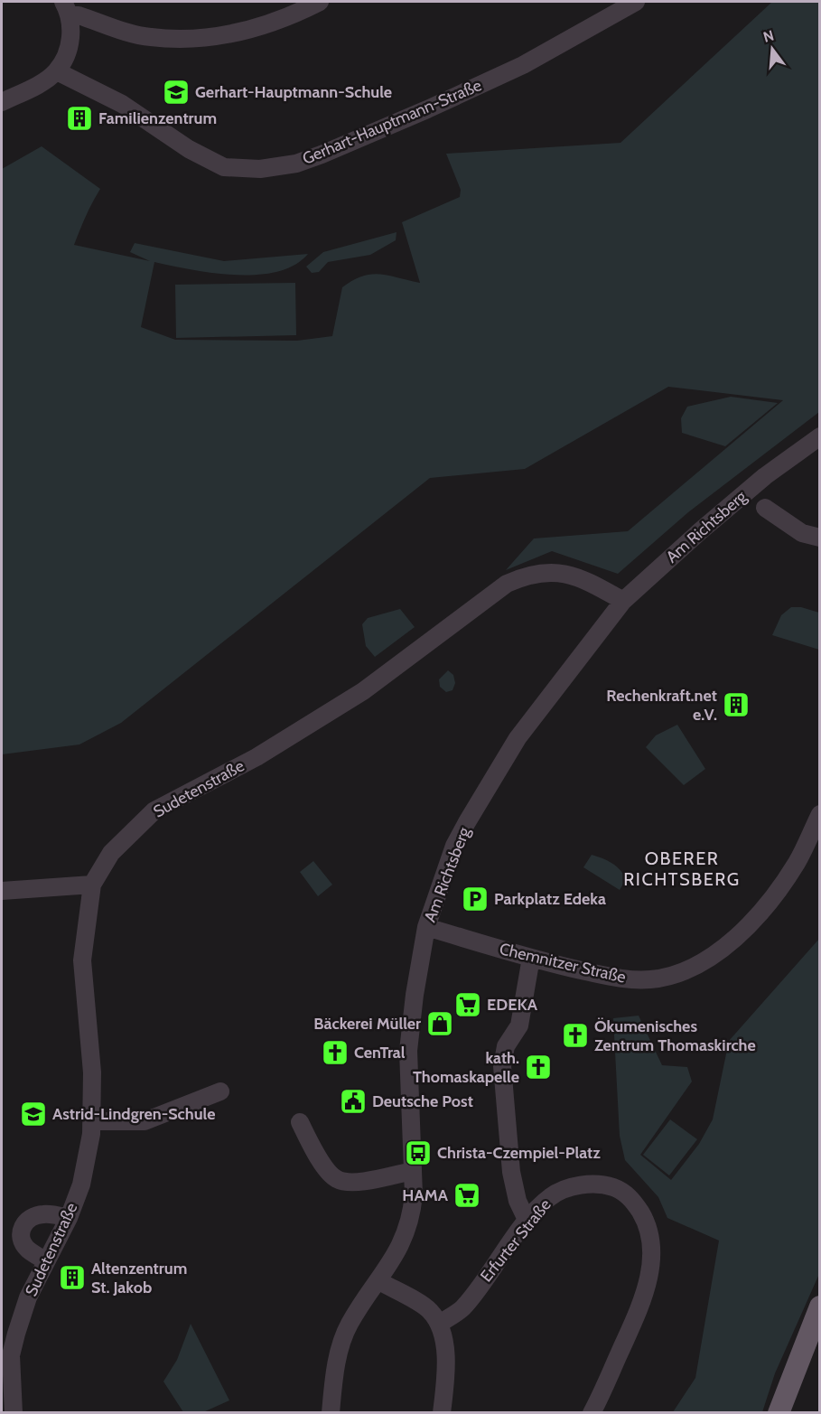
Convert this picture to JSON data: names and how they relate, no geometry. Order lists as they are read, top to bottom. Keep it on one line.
{"streets":{"street":["Gerhart-Hauptmann-Straße","Am Richtsberg","Sudetenstraße","Chemnitzer Straße","Erfurter Straße"]},"crossings":[["Am Richtsberg","Sudetenstraße"],["Am Richtsberg","Chemnitzer Straße"]],"districts":["OBERER RICHTSBERG"],"places":{"school or university":["Gerhart-Hauptmann-Schule","Astrid-Lindgren-Schule"],"building":["Familienzentrum","Rechenkraft.net e.V.","Altenzentrum St. Jakob"],"parking":["Parkplatz Edeka"],"supermarket":["EDEKA","HAMA"],"shop":["Bäckerei Müller"],"church":["Ökumenisches Zentrum Thomaskirche","CenTral","kath. Thomaskapelle"],"public building":["Deutsche Post"],"bus stop":["Christa-Czempiel-Platz"]},"north":"top"}
